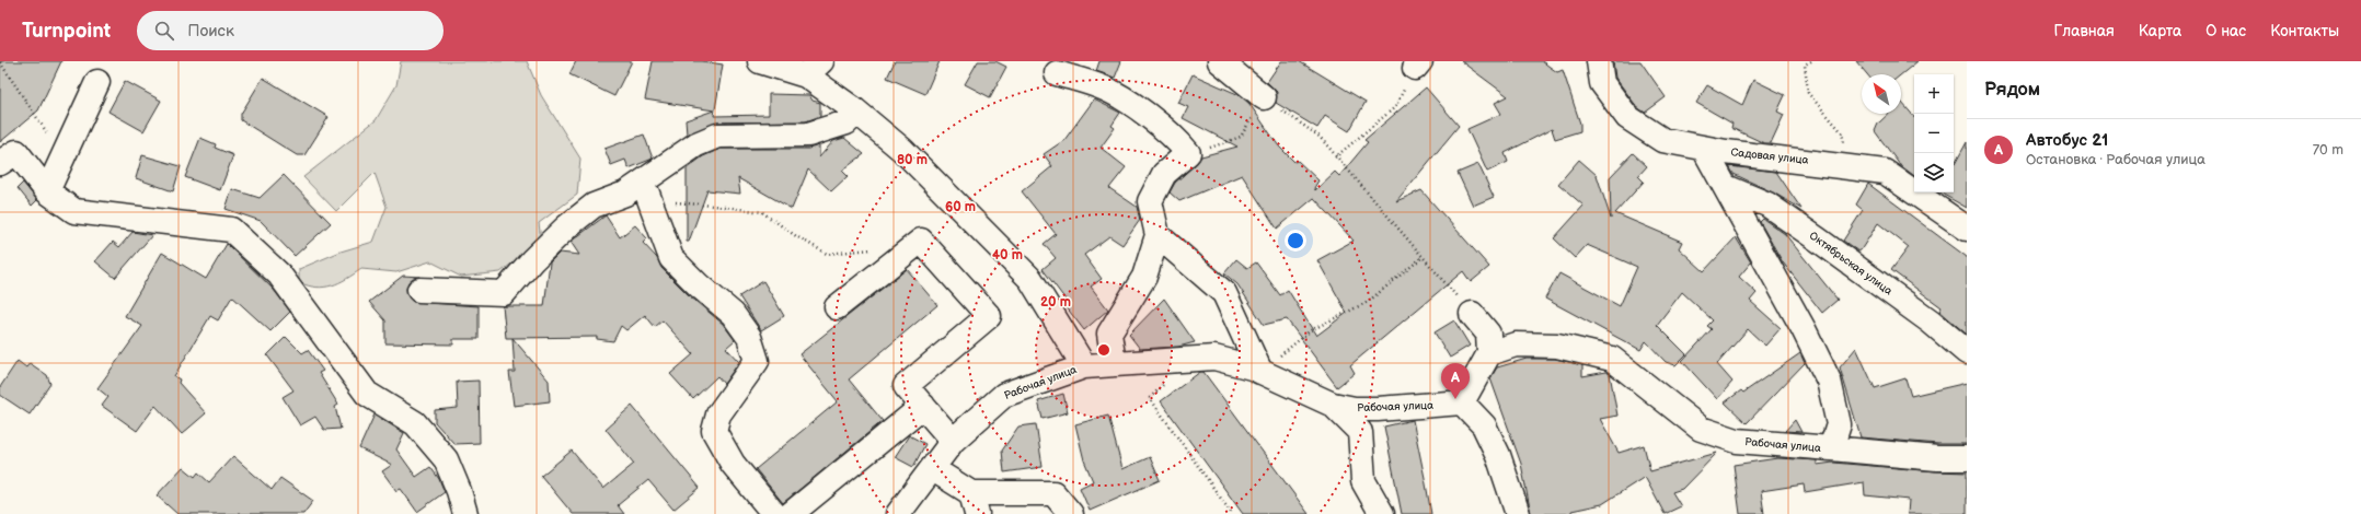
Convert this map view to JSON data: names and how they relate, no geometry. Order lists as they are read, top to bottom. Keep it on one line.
{"streets":{"street":["Садовая улица","Октябрьская улица","Рабочая улица"]},"crossings":[["Садовая улица","Рабочая улица"],["Октябрьская улица","Рабочая улица"]],"north":"top left","page":{"header":"Turnpoint","search":"Поиск","nav":["Главная","Карта","О нас","Контакты"],"heading":"Рядом","map_buttons":["+","−"],"list":[{"mark":"A","name":"Автобус 21","note":"Остановка · Рабочая улица","value":"70 m"}],"pins":"A"},"rings":["80 m","60 m","40 m","20 m"]}
